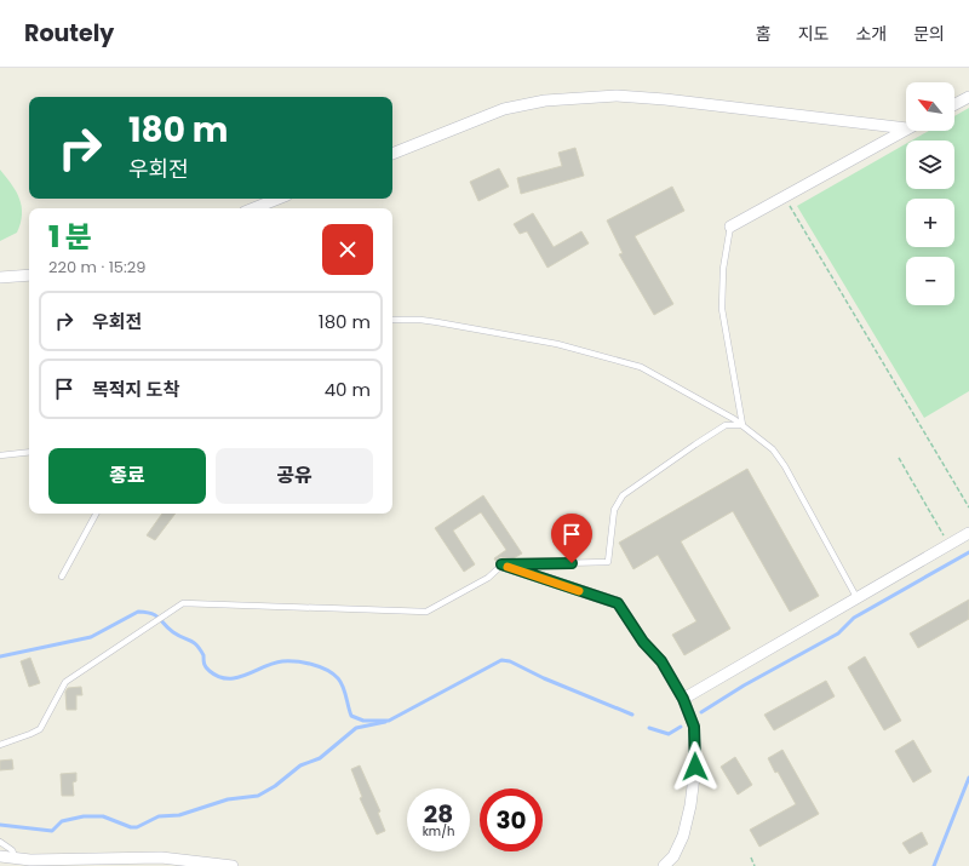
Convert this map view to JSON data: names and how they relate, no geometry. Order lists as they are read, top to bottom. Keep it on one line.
{"north":"top left","page":{"header":"Routely","nav":["홈","지도","소개","문의"],"map_buttons":["+","−"],"turn":["180 m","우회전"],"heading":["1 분","220 m · 15:29"],"list":[{"name":"우회전","value":"180 m"},{"name":"목적지 도착","value":"40 m"}],"buttons":["종료","공유"],"speed":"28 km/h","limit":"30"}}
